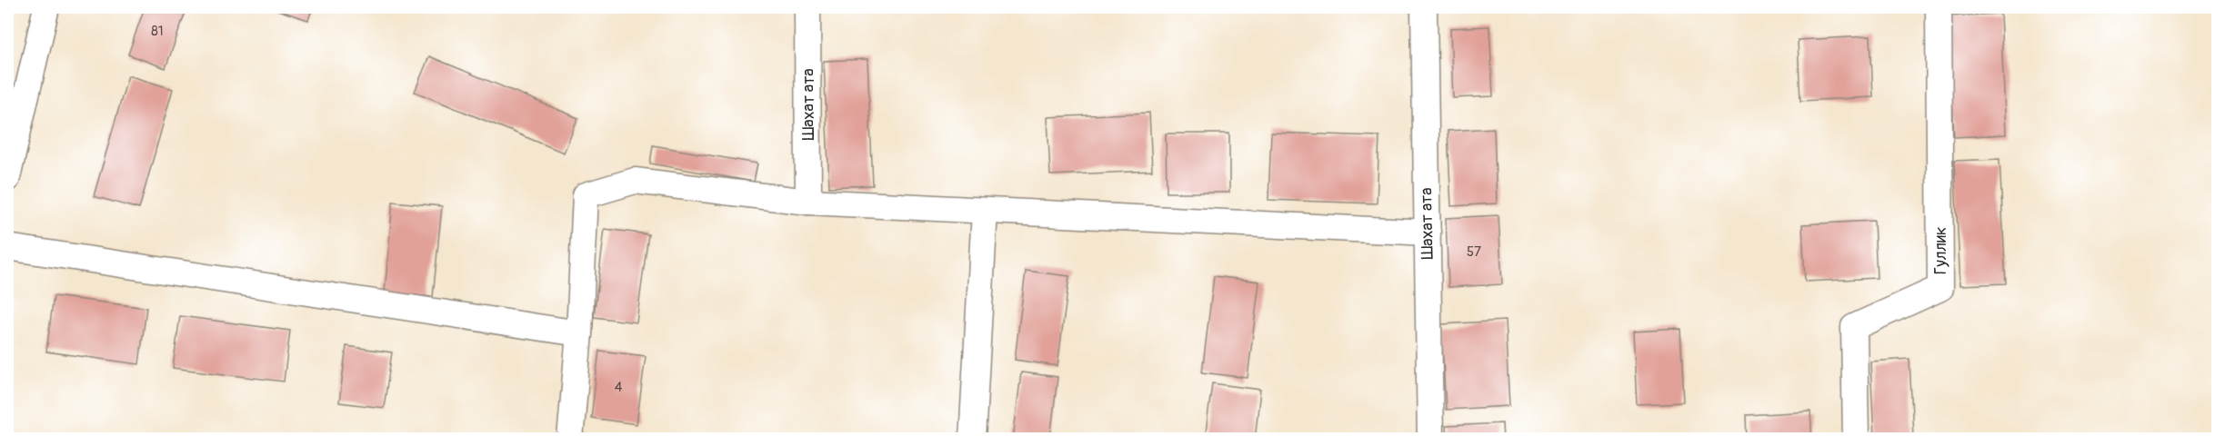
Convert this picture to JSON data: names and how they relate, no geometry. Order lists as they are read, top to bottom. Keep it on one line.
{"streets":{"street":["Шахат ата","Гуллик"]},"house_numbers":["81","57","4"]}
